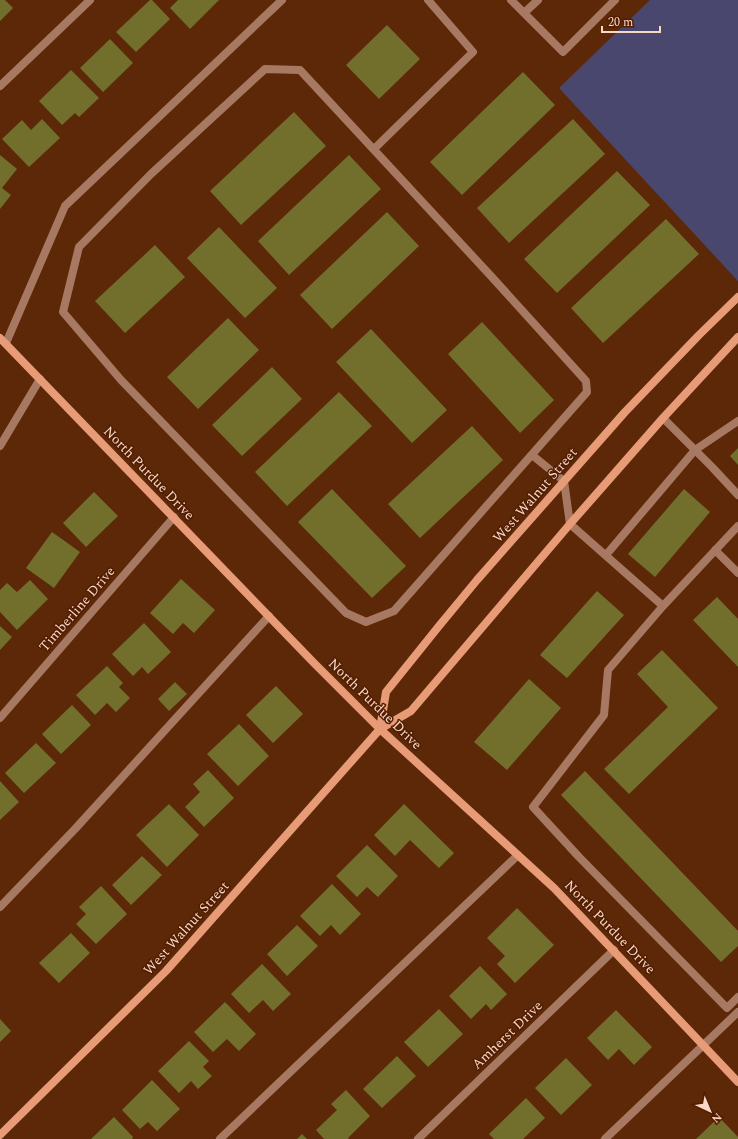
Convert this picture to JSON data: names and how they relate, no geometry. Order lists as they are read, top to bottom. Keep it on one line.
{"streets":{"main road":["North Purdue Drive","West Walnut Street"],"street":["Timberline Drive","Amherst Drive"]},"crossings":[["North Purdue Drive","West Walnut Street"],["North Purdue Drive","Timberline Drive"],["North Purdue Drive","Amherst Drive"]],"scale_bar":"20 m","north":"bottom right"}
